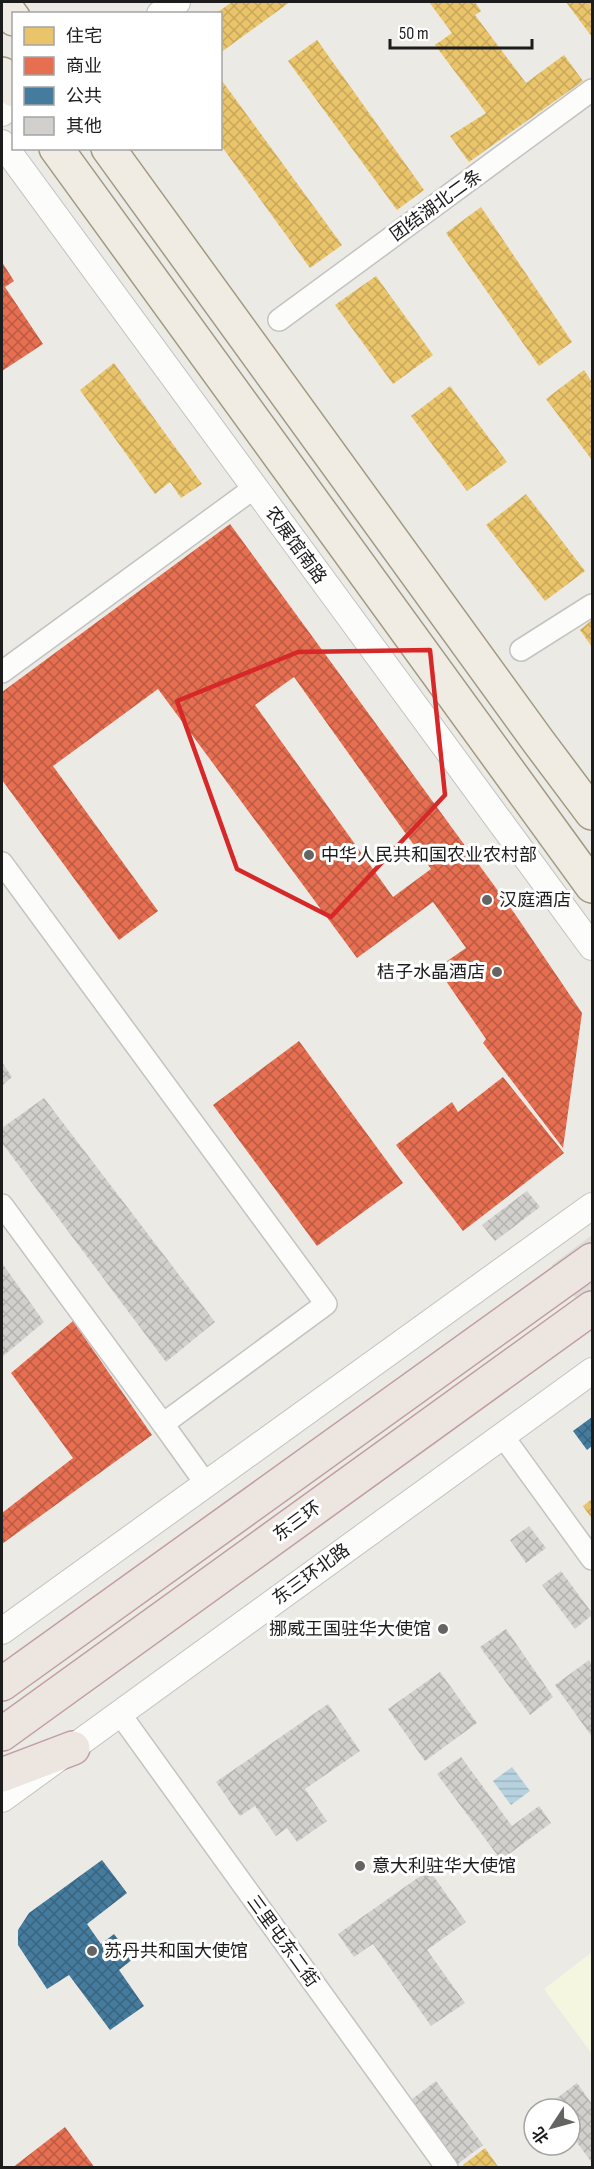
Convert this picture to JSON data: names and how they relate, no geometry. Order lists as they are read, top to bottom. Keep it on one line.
{"streets":{"highway":["东三环"],"street":["团结湖北二条","农展馆南路","东三环北路","三里屯东二街"]},"crossings":[["东三环北路","三里屯东二街"]],"places":["中华人民共和国农业农村部","汉庭酒店","桔子水晶酒店","挪威王国驻华大使馆","意大利驻华大使馆","苏丹共和国大使馆"],"legend":["住宅","商业","公共","其他"],"scale_bar":"50 m","north":"bottom left"}
